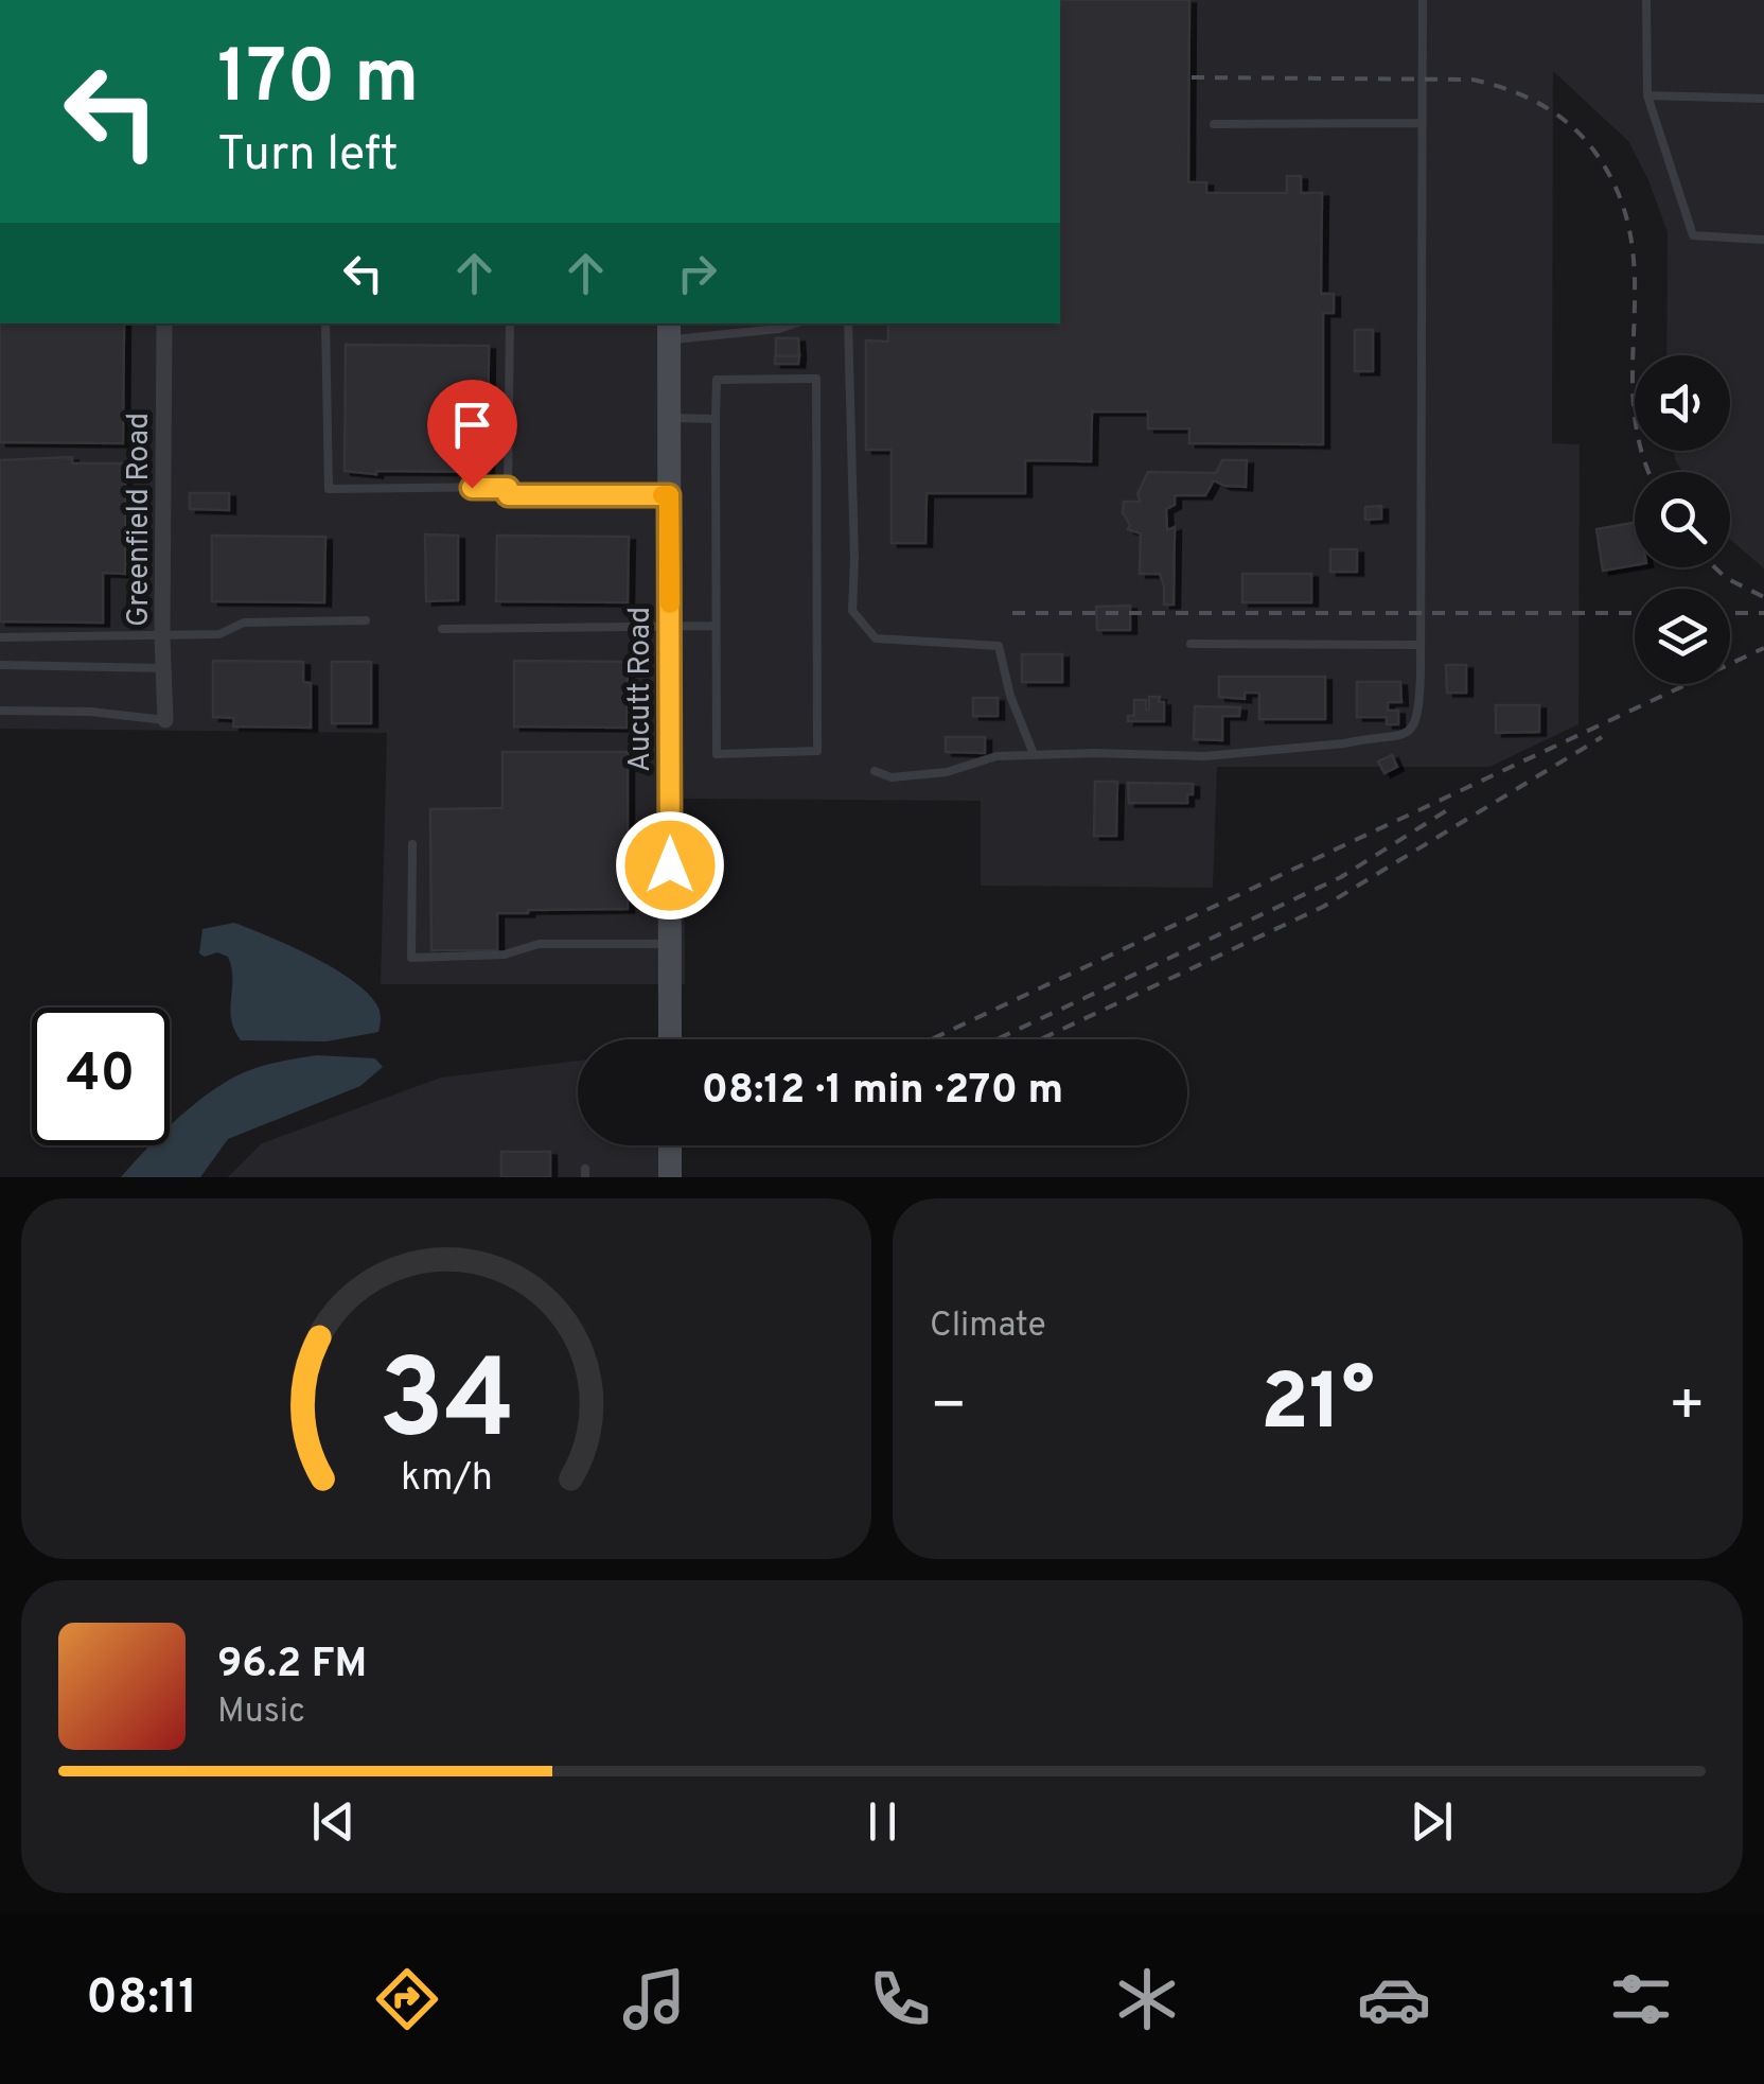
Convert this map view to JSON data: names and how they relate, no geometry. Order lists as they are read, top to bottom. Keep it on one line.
{"streets":{"street":["Greenfield Road","Aucutt Road"]},"page":{"turn":["170 m","Turn left"],"limit":"40","trip":"08:12 · 1 min · 270 m","tile":"Climate","heat":["−","21°","+"],"song":["96.2 FM","Music"],"tabs":"08:11","gauge":["34","km/h"]}}
